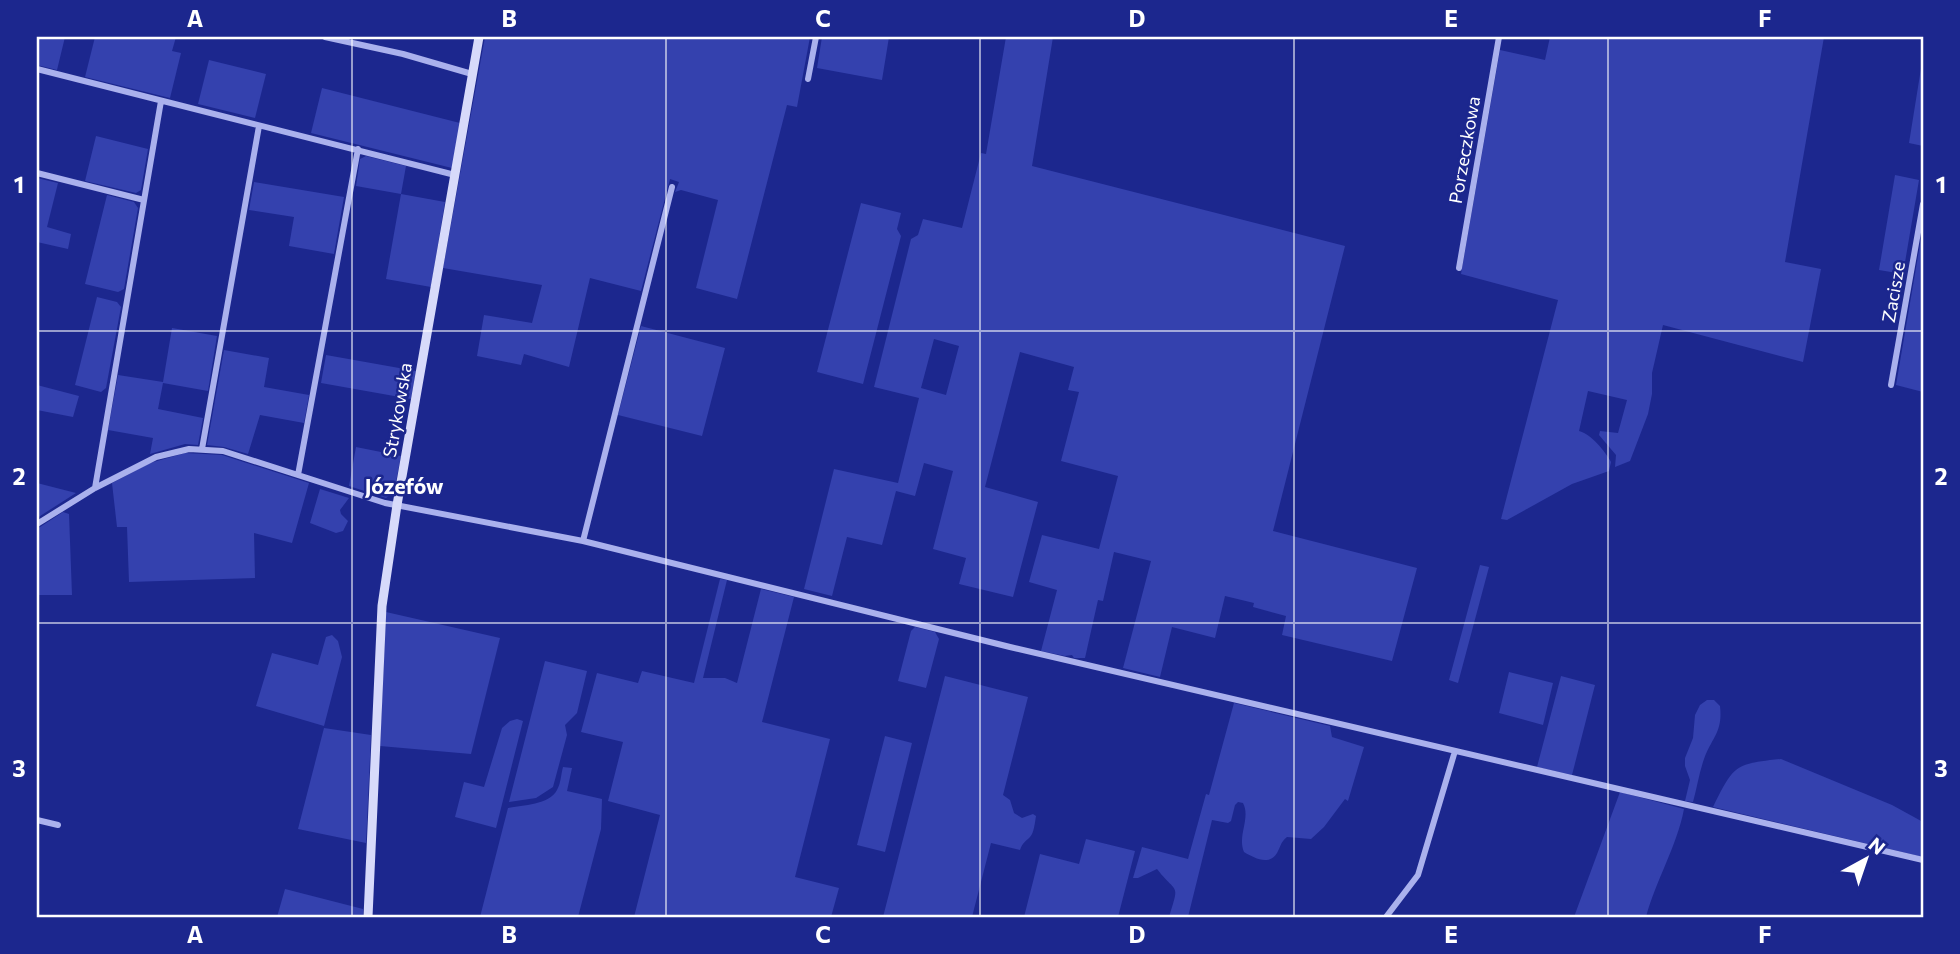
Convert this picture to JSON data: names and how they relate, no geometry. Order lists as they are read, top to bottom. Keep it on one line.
{"streets":{"street":["Porzeczkowa","Zacisze","Strykowska"]},"districts":["Józefów"],"north":"top right","grid":{"columns":["A","B","C","D","E","F"],"rows":["1","2","3"]}}
